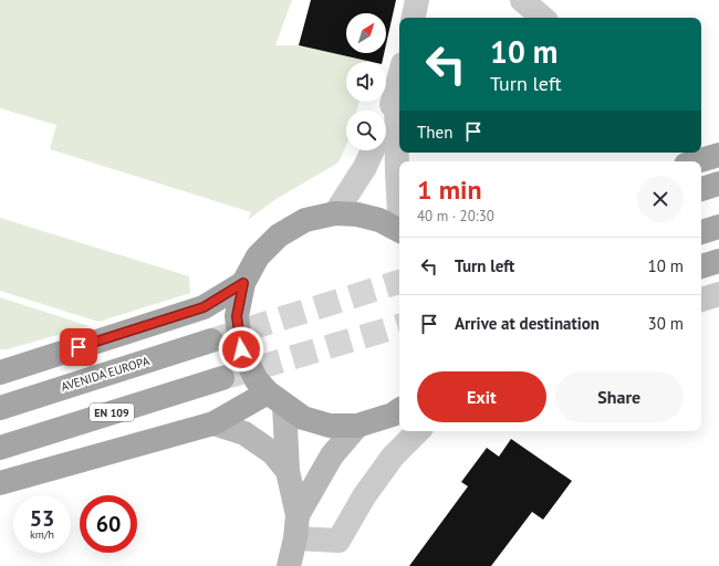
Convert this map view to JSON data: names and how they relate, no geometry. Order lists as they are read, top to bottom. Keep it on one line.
{"streets":{"main road":["AVENIDA EUROPA","EN 109"]},"north":"top right","page":{"turn":["10 m","Turn left"],"then":"Then","heading":["1 min","40 m · 20:30"],"list":[{"name":"Turn left","value":"10 m"},{"name":"Arrive at destination","value":"30 m"}],"buttons":["Exit","Share"],"speed":"53 km/h","limit":"60"}}
